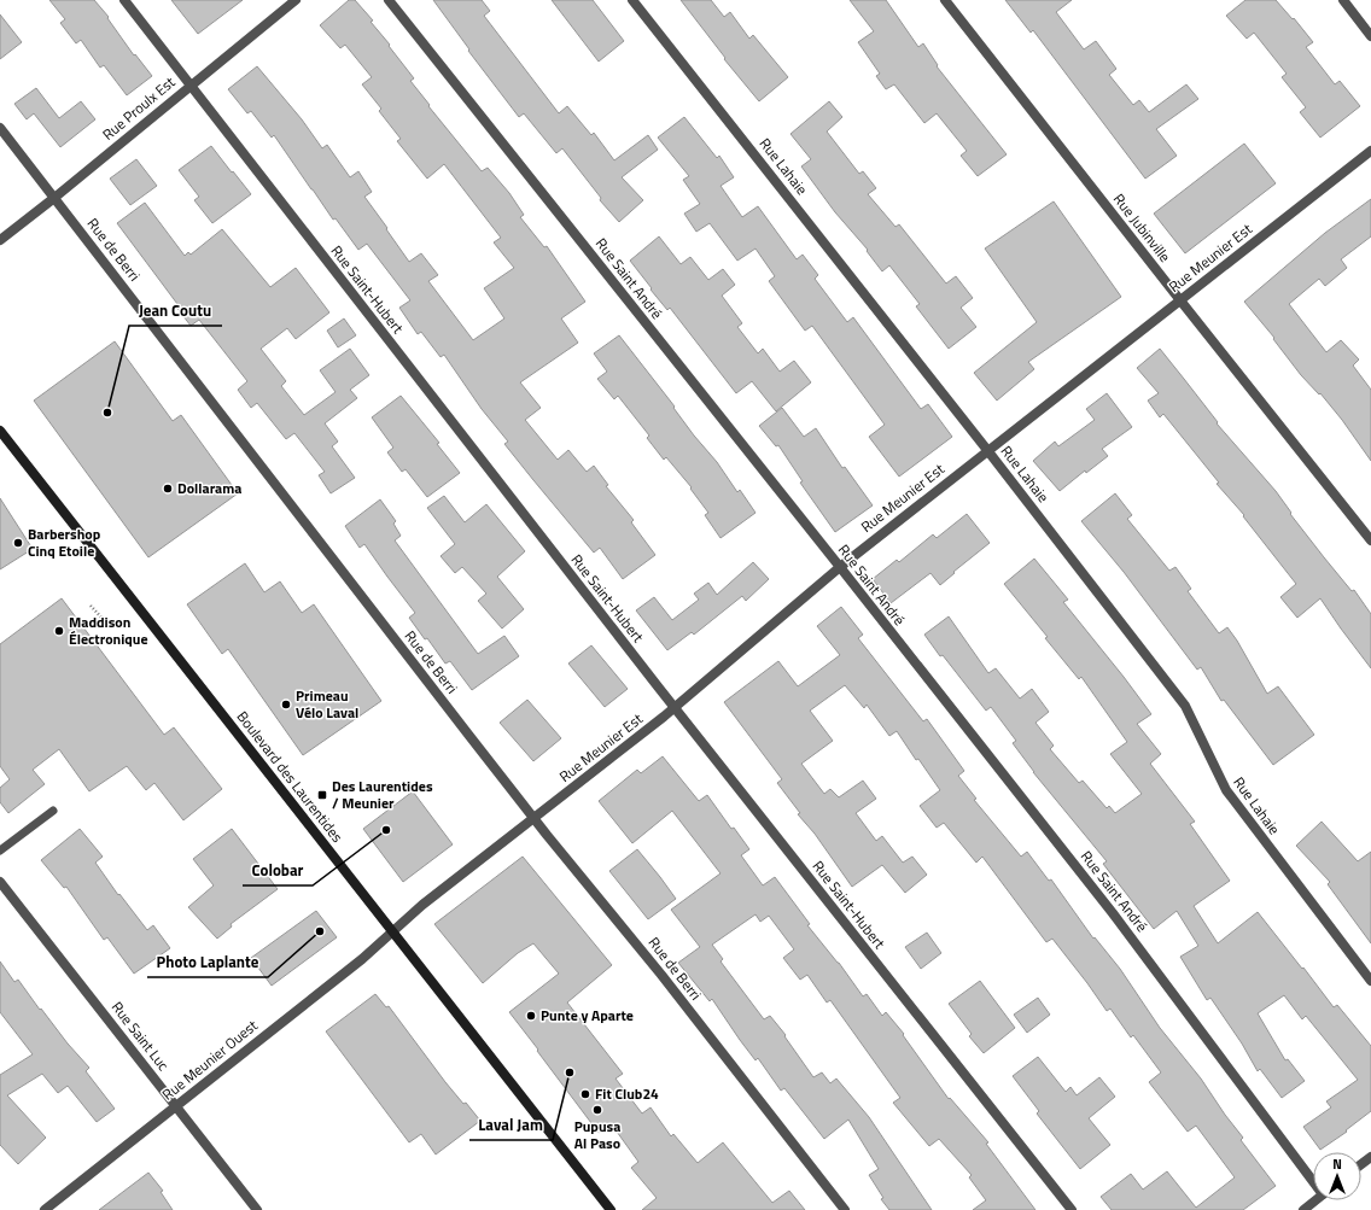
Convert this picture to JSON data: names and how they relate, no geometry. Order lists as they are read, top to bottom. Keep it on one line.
{"streets":{"main road":["Boulevard des Laurentides"],"street":["Rue Proulx Est","Rue Lahaie","Rue Jubinville","Rue de Berri","Rue Meunier Est","Rue Saint André","Rue Saint-Hubert","Rue Saint Luc","Rue Meunier Ouest"]},"crossings":[["Rue Proulx Est","Rue de Berri"],["Rue Proulx Est","Rue Saint-Hubert"],["Rue Lahaie","Rue Meunier Est"],["Rue Jubinville","Rue Meunier Est"],["Rue de Berri","Rue Meunier Est"],["Rue Meunier Est","Rue Saint André"],["Rue Meunier Est","Rue Saint-Hubert"],["Rue Meunier Est","Boulevard des Laurentides"],["Rue Meunier Est","Rue Meunier Ouest"],["Boulevard des Laurentides","Rue Meunier Ouest"],["Rue Saint Luc","Rue Meunier Ouest"]],"places":{"other":["Jean Coutu","Dollarama","Barbershop Cinq Etoile","Maddison Électronique","Primeau Vélo Laval","Colobar","Photo Laplante","Punte y Aparte","Laval Jam","Fit Club24","Pupusa Al Paso"],"transit":["Des Laurentides / Meunier"]},"north":"top"}
